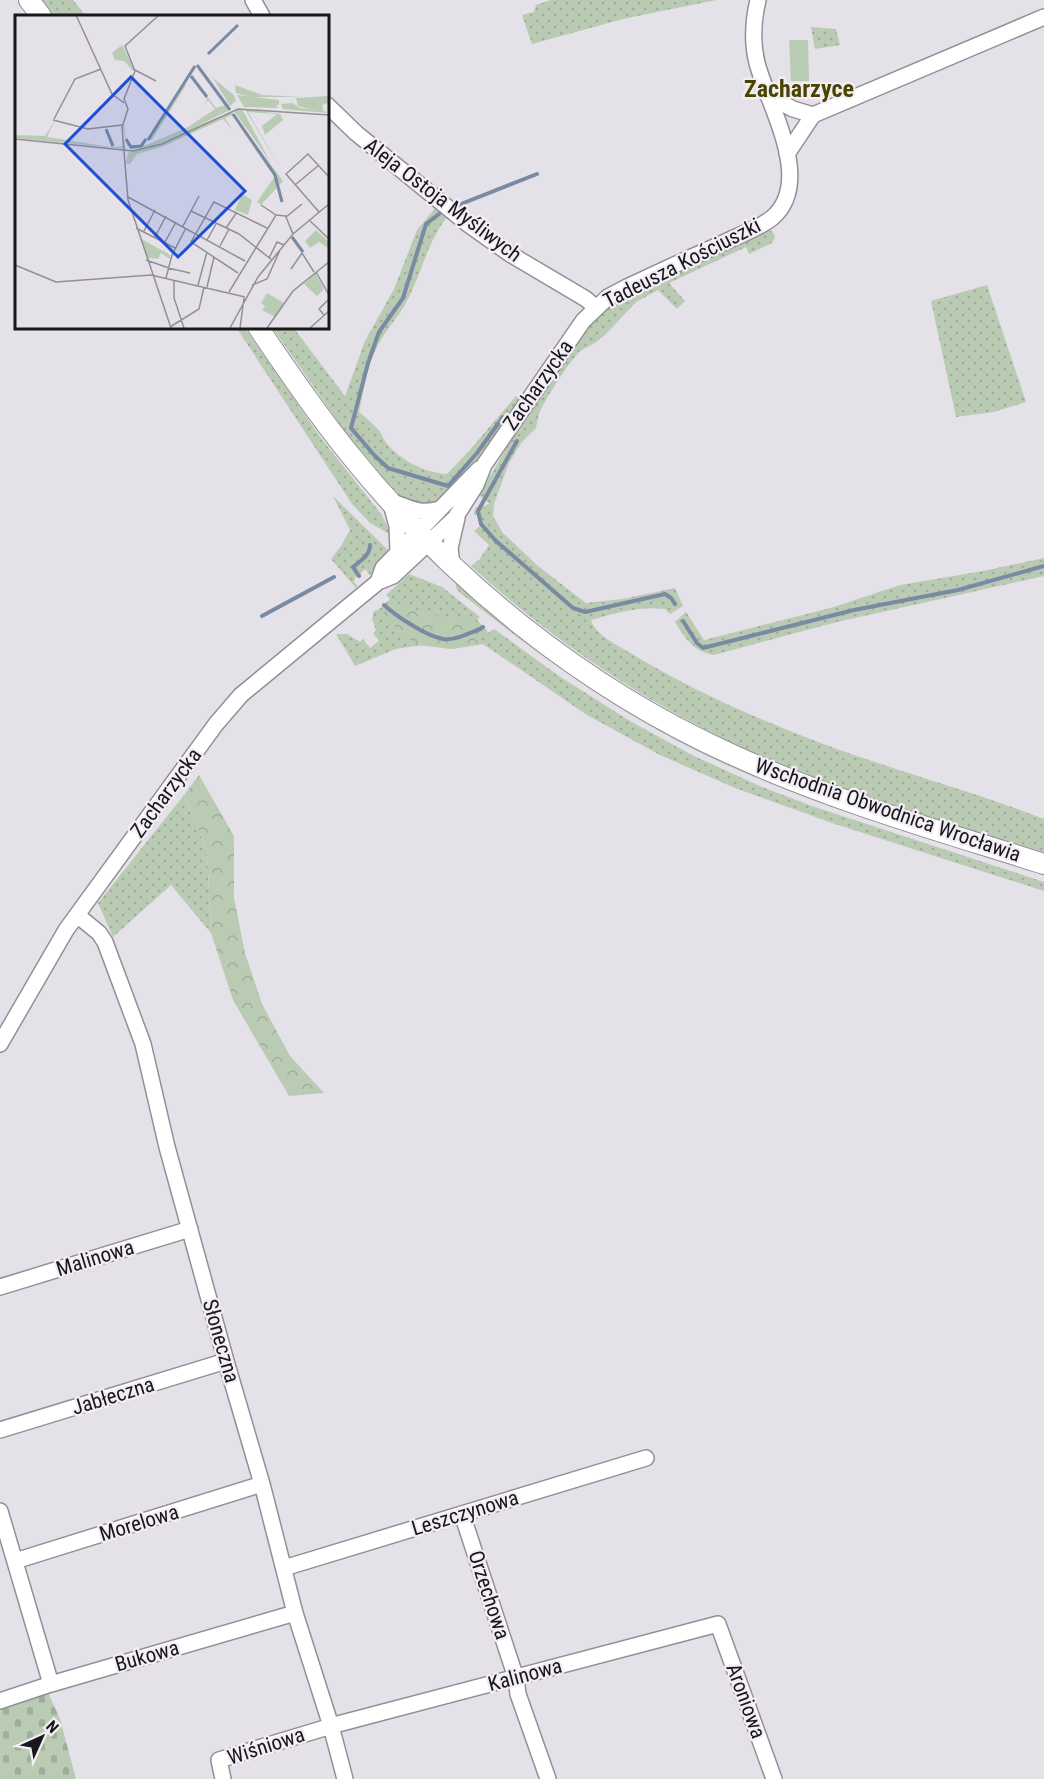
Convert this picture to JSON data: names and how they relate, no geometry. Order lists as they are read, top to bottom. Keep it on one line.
{"streets":{"main road":["Wschodnia Obwodnica Wrocławia"],"street":["Aleja Ostoja Myśliwych","Tadeusza Kościuszki","Zacharzycka","Malinowa","Słoneczna","Jabłeczna","Leszczynowa","Morelowa","Orzechowa","Bukowa","Kalinowa","Aroniowa","Wiśniowa"]},"crossings":[["Aleja Ostoja Myśliwych","Tadeusza Kościuszki"],["Aleja Ostoja Myśliwych","Zacharzycka"],["Tadeusza Kościuszki","Zacharzycka"],["Zacharzycka","Wschodnia Obwodnica Wrocławia"],["Zacharzycka","Słoneczna"],["Malinowa","Słoneczna"],["Słoneczna","Jabłeczna"],["Słoneczna","Leszczynowa"],["Słoneczna","Morelowa"],["Słoneczna","Bukowa"],["Słoneczna","Kalinowa"],["Słoneczna","Wiśniowa"],["Leszczynowa","Orzechowa"],["Orzechowa","Kalinowa"],["Kalinowa","Aroniowa"],["Kalinowa","Wiśniowa"]],"districts":["Zacharzyce"],"north":"top right"}
